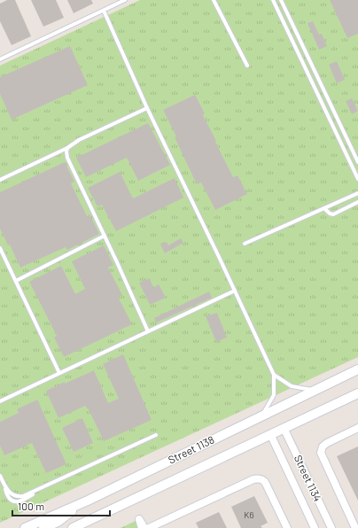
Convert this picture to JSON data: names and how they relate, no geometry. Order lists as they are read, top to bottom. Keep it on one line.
{"streets":{"street":["Street 1138","Street 1134"]},"crossings":[["Street 1138","Street 1134"]],"house_numbers":["K6"],"scale_bar":"100 m"}
